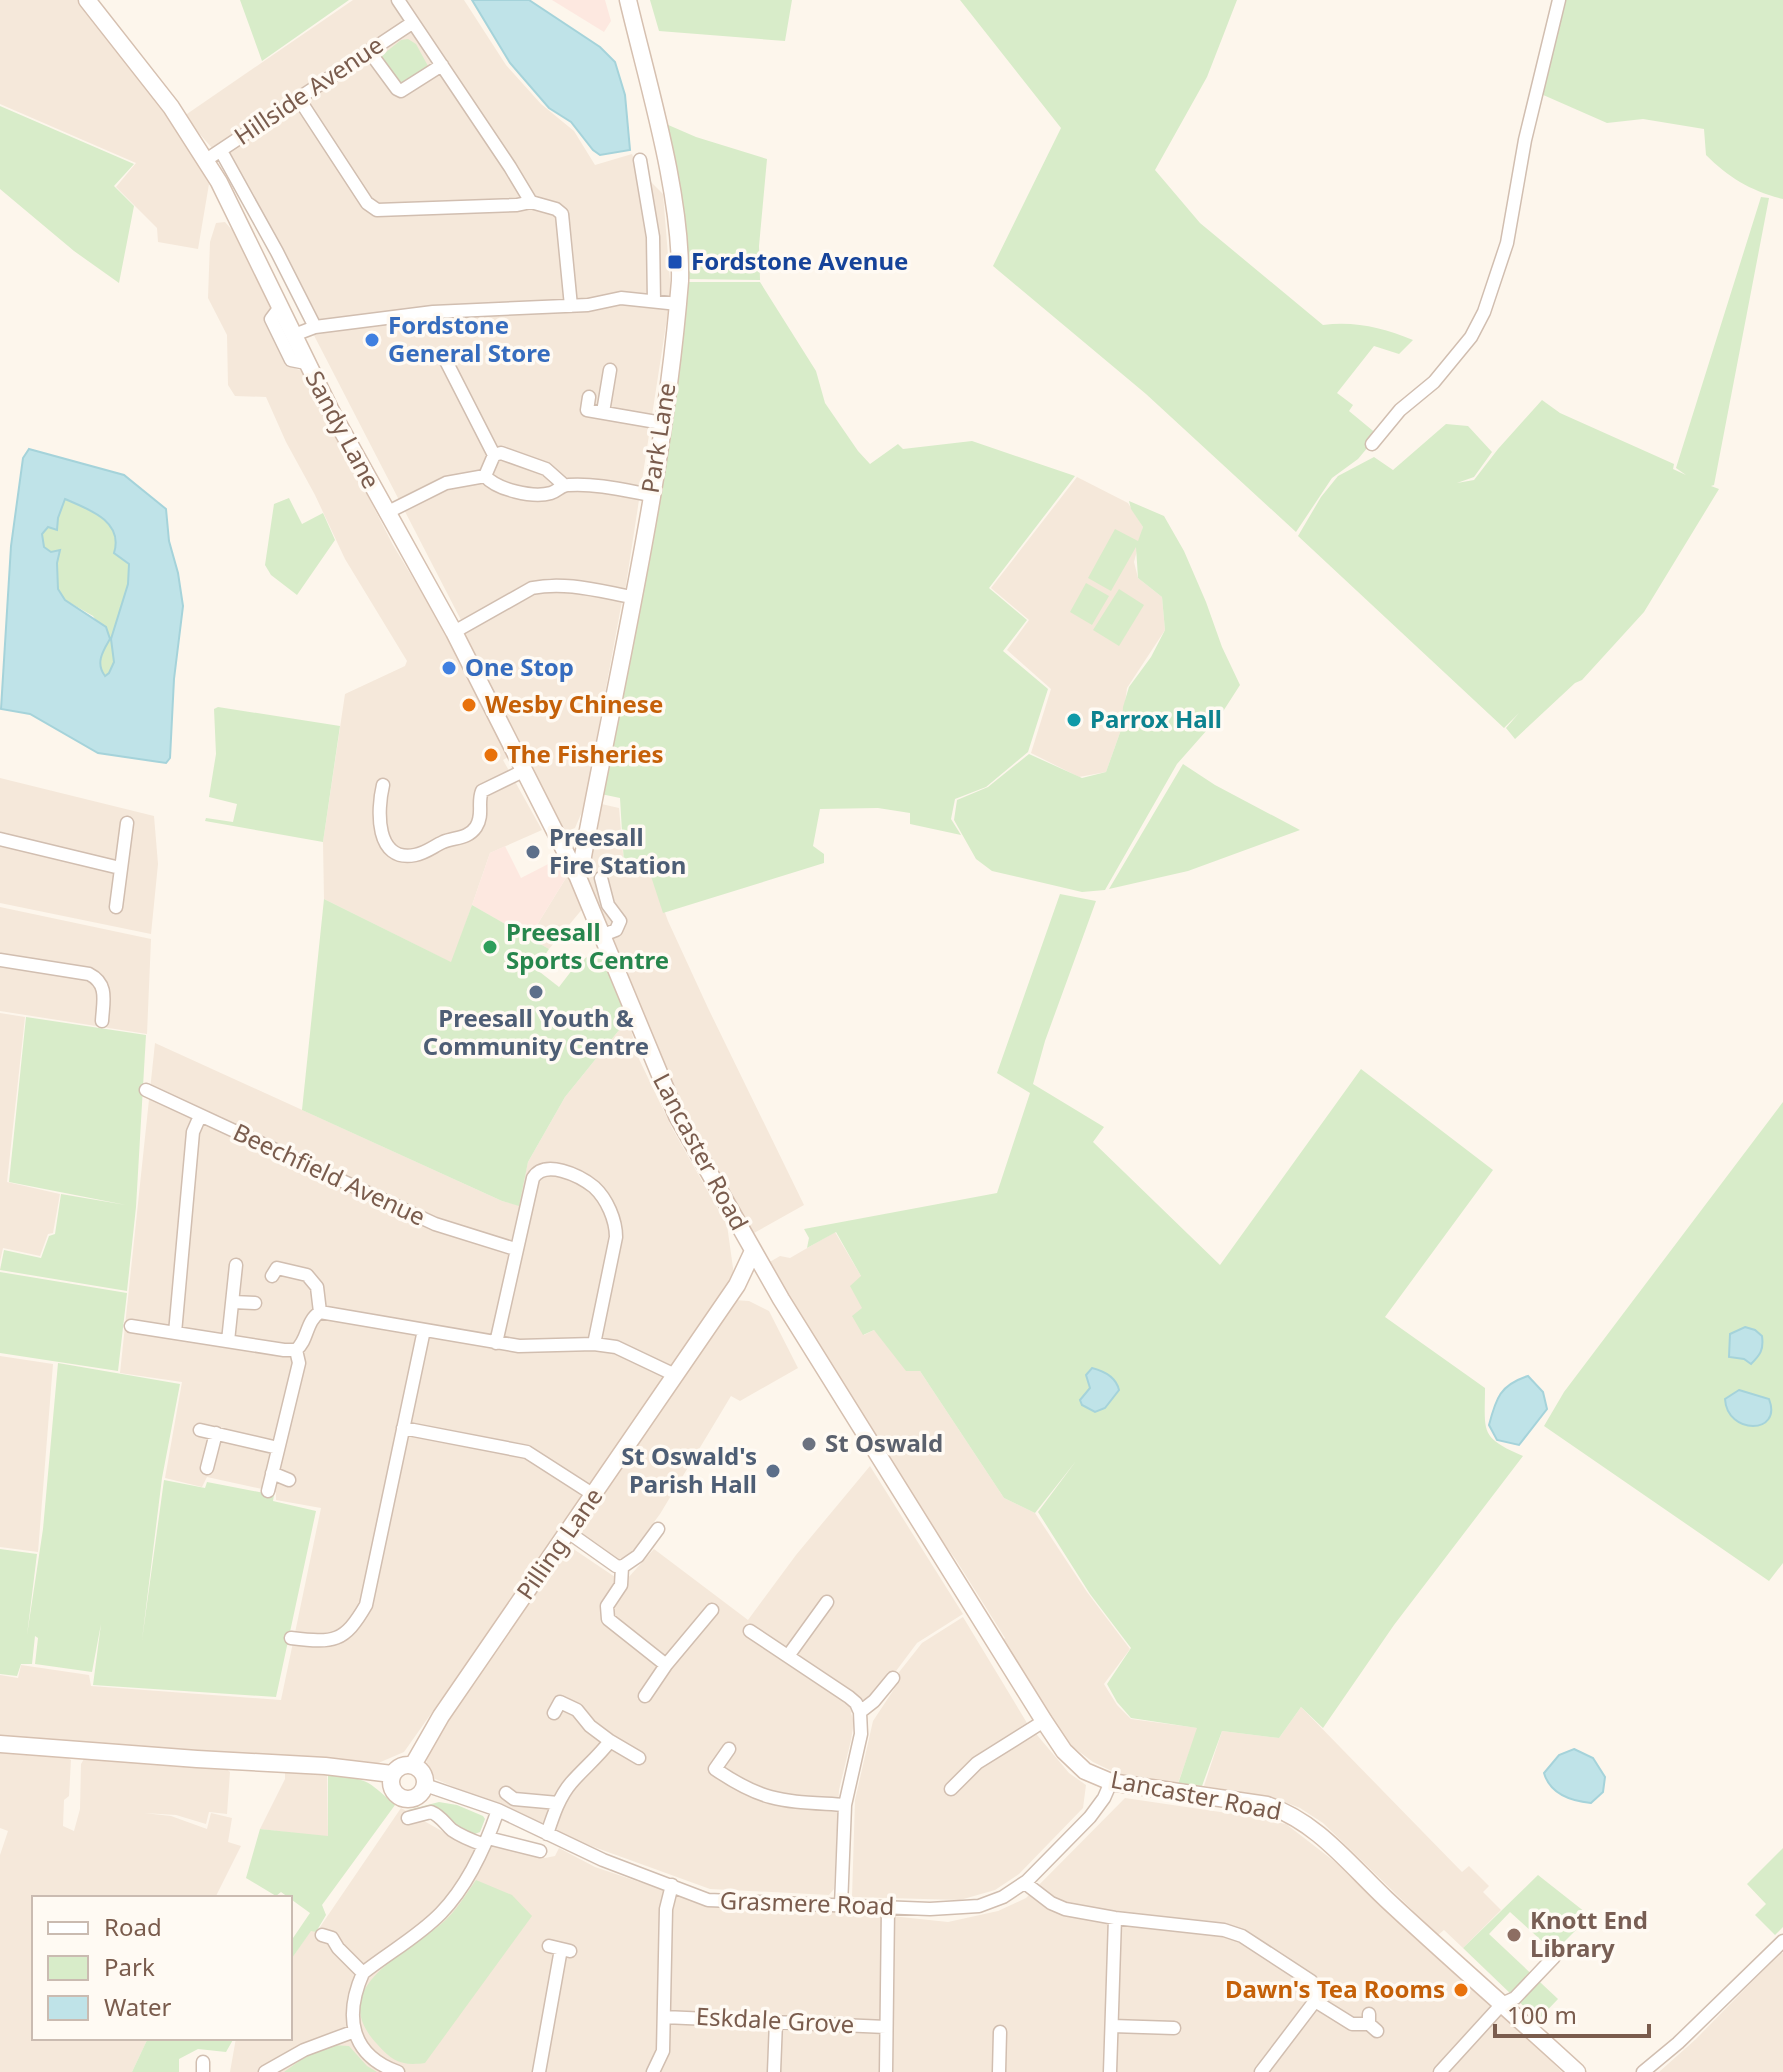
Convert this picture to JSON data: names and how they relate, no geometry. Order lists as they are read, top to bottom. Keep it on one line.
{"streets":{"main road":["Sandy Lane","Park Lane","Lancaster Road","Pilling Lane"],"street":["Hillside Avenue","Beechfield Avenue","Grasmere Road","Eskdale Grove"]},"crossings":[["Hillside Avenue","Sandy Lane"],["Sandy Lane","Park Lane"],["Sandy Lane","Lancaster Road"],["Park Lane","Lancaster Road"],["Lancaster Road","Pilling Lane"],["Lancaster Road","Grasmere Road"],["Pilling Lane","Grasmere Road"]],"places":{"transit":["Fordstone Avenue"],"other":["Fordstone General Store","One Stop","Wesby Chinese","Parrox Hall","The Fisheries","Preesall Fire Station","Preesall Sports Centre","Preesall Youth & Community Centre","St Oswald","St Oswald's Parish Hall","Knott End Library","Dawn's Tea Rooms"]},"legend":["Road","Park","Water"],"scale_bar":"100 m"}
